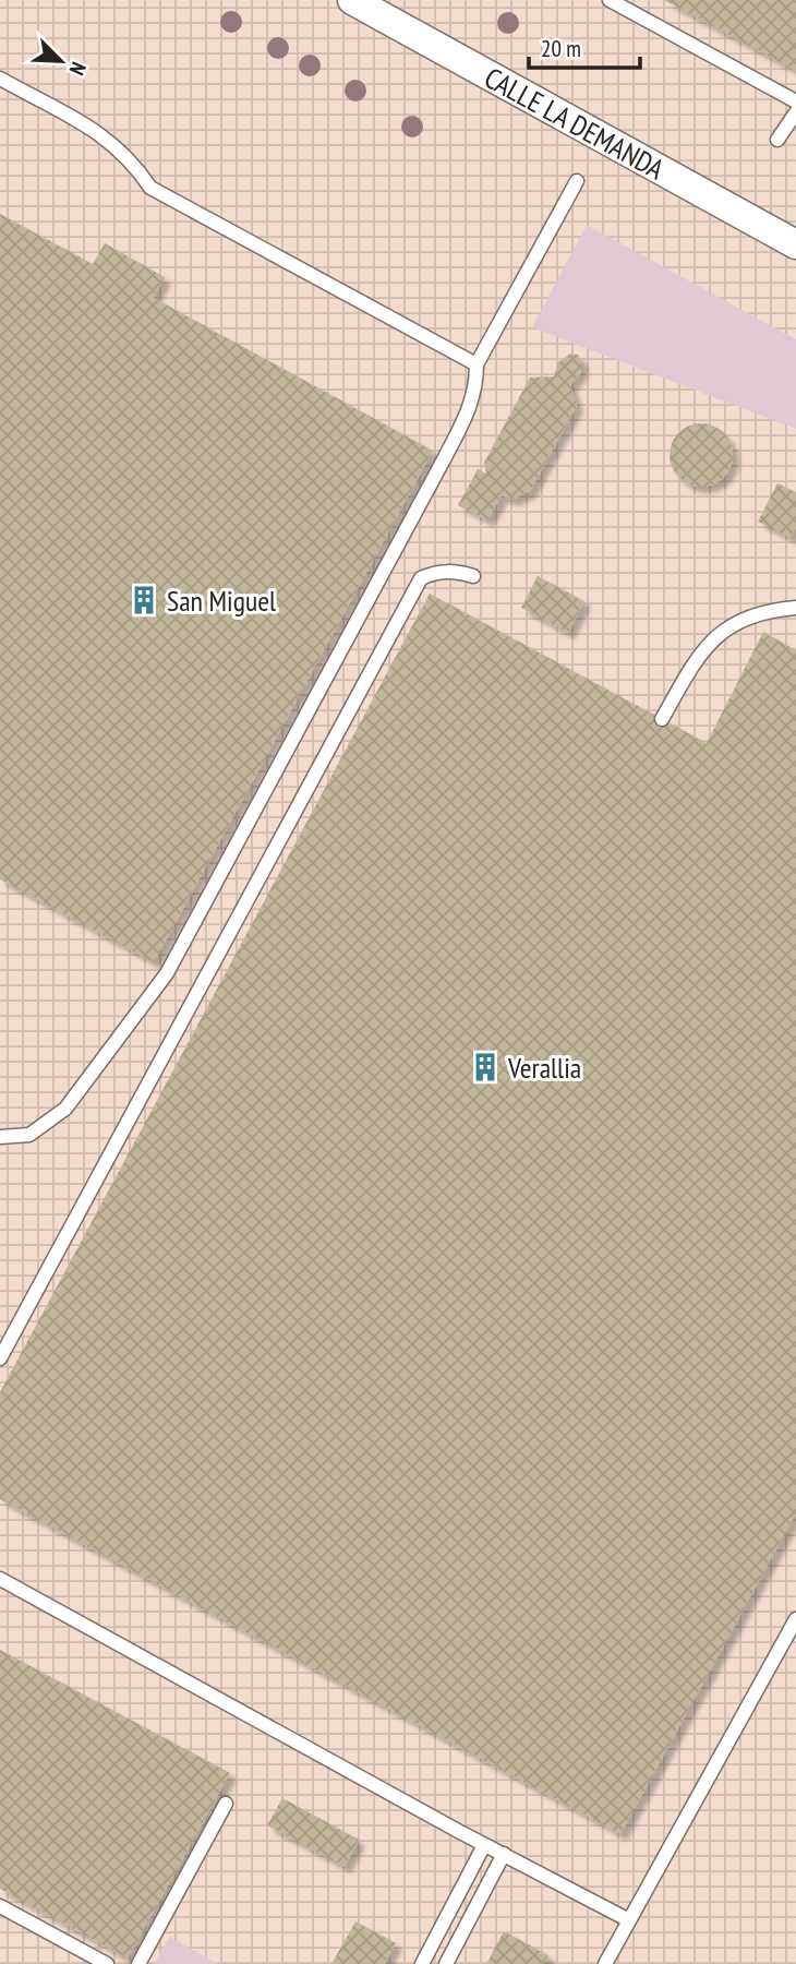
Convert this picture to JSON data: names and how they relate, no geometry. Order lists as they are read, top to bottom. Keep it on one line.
{"streets":{"street":["CALLE LA DEMANDA"]},"places":{"building":["San Miguel","Verallia"]},"scale_bar":"20 m","north":"bottom right"}
